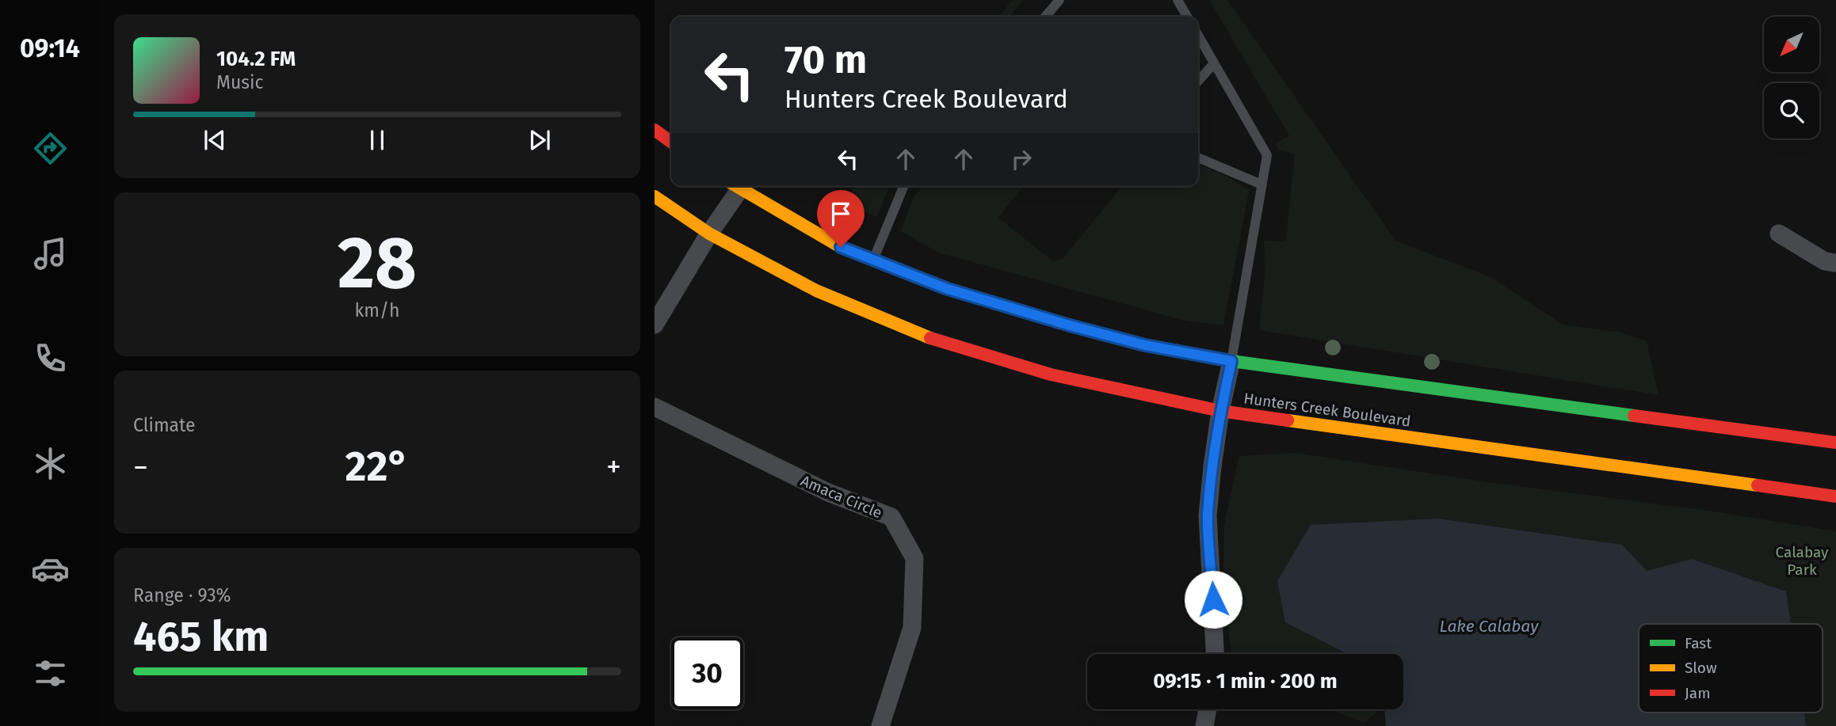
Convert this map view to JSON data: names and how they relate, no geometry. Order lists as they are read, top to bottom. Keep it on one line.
{"streets":{"street":["Hunters Creek Boulevard","Amaca Circle"]},"water":["Lake Calabay"],"parks":["Calabay Park"],"legend":["Fast","Slow","Jam"],"north":"bottom left","page":{"tabs":"09:14","turn":["70 m","Hunters Creek Boulevard"],"song":["104.2 FM","Music"],"tile":[["28","km/h"],"Climate",["Range · 93%","465 km"]],"heat":["−","22°","+"],"limit":"30","trip":"09:15 · 1 min · 200 m"}}
